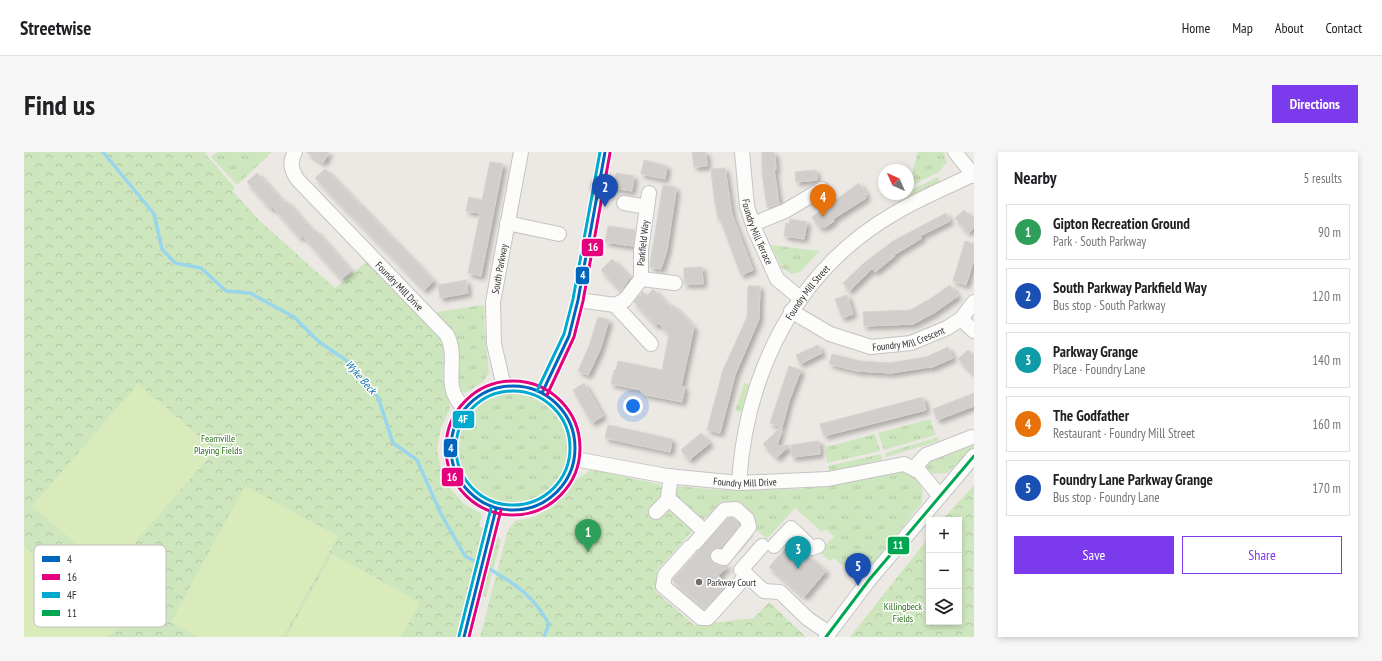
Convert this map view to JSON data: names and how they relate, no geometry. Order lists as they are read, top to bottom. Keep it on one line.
{"streets":{"street":["Foundry Mill Terrace","Parkfield Way","South Parkway","Foundry Mill Drive","Foundry Mill Street","Foundry Mill Crescent"]},"crossings":[["Foundry Mill Terrace","Foundry Mill Street"],["South Parkway","Foundry Mill Drive"],["Foundry Mill Drive","Foundry Mill Street"],["Foundry Mill Street","Foundry Mill Crescent"]],"water":["Wyke Beck"],"parks":["Fearnville Playing Fields","Killingbeck Fields"],"places":["Parkway Court"],"lines":["transit line 4","transit line 4F","transit line 16","transit line 11"],"legend":["4","16","4F","11"],"north":"top left","page":{"header":"Streetwise","nav":["Home","Map","About","Contact"],"buttons":["Directions",["Save","Share"]],"title":"Find us","heading":["Nearby","5 results"],"pins":["2","4","1","3","5"],"list":[{"mark":"1","name":"Gipton Recreation Ground","note":"Park · South Parkway","value":"90 m"},{"mark":"2","name":"South Parkway Parkfield Way","note":"Bus stop · South Parkway","value":"120 m"},{"mark":"3","name":"Parkway Grange","note":"Place · Foundry Lane","value":"140 m"},{"mark":"4","name":"The Godfather","note":"Restaurant · Foundry Mill Street","value":"160 m"},{"mark":"5","name":"Foundry Lane Parkway Grange","note":"Bus stop · Foundry Lane","value":"170 m"}],"map_buttons":["+","−"]}}
